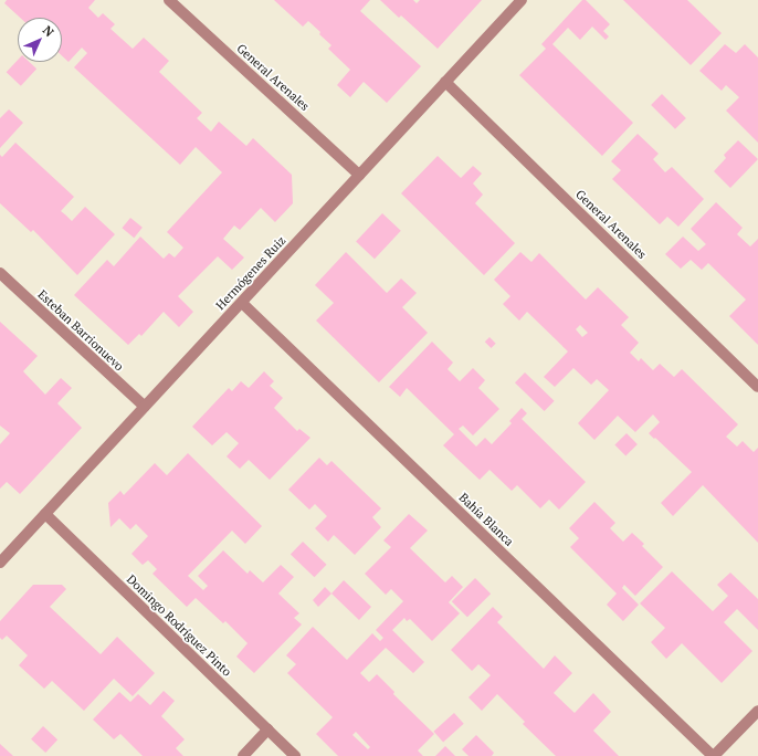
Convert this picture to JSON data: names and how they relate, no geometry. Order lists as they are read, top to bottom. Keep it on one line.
{"streets":{"street":["General Arenales","Hermógenes Ruiz","Esteban Barrionuevo","Bahía Blanca","Domingo Rodríguez Pinto"]},"crossings":[["General Arenales","Hermógenes Ruiz"],["Hermógenes Ruiz","Esteban Barrionuevo"],["Hermógenes Ruiz","Bahía Blanca"],["Hermógenes Ruiz","Domingo Rodríguez Pinto"]],"north":"top right"}
